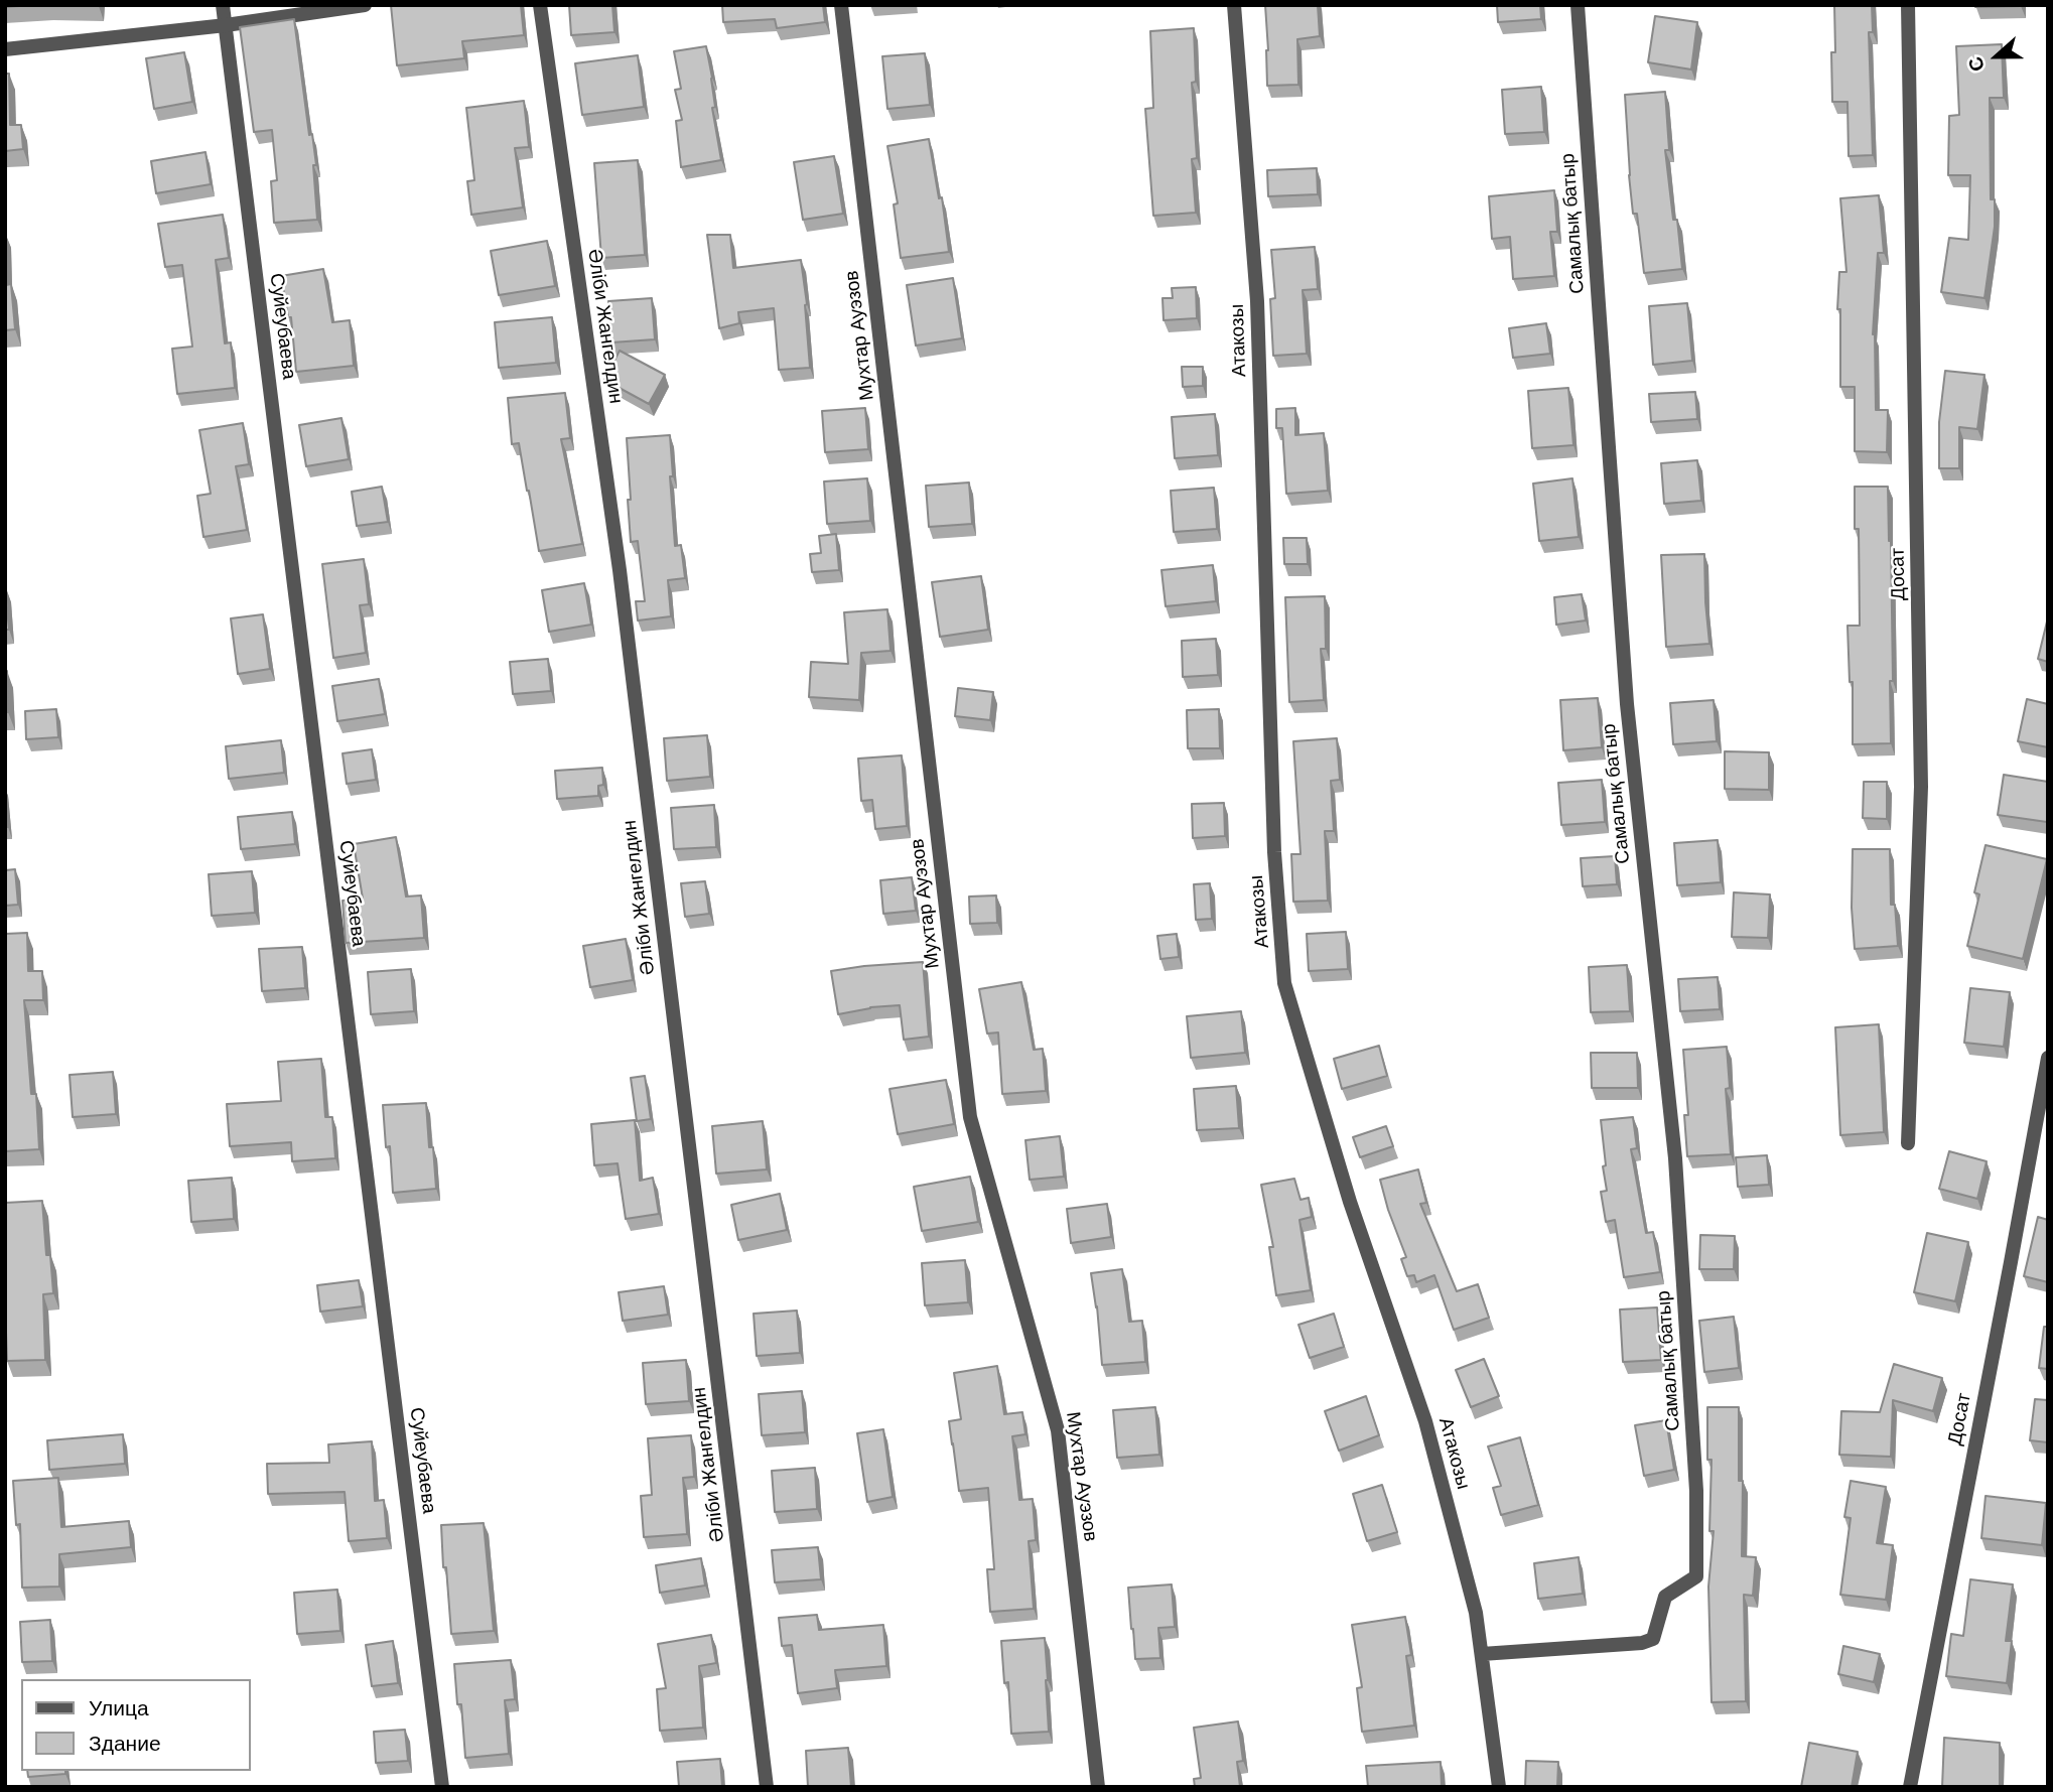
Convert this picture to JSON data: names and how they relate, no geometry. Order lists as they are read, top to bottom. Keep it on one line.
{"streets":{"street":["Самалық батыр","Суйеубаева","Әліби Жангелдин","Мухтар Ауэзов","Атакозы","Досат"]},"crossings":[["Самалық батыр","Атакозы"]],"legend":["Улица","Здание"],"north":"left"}
